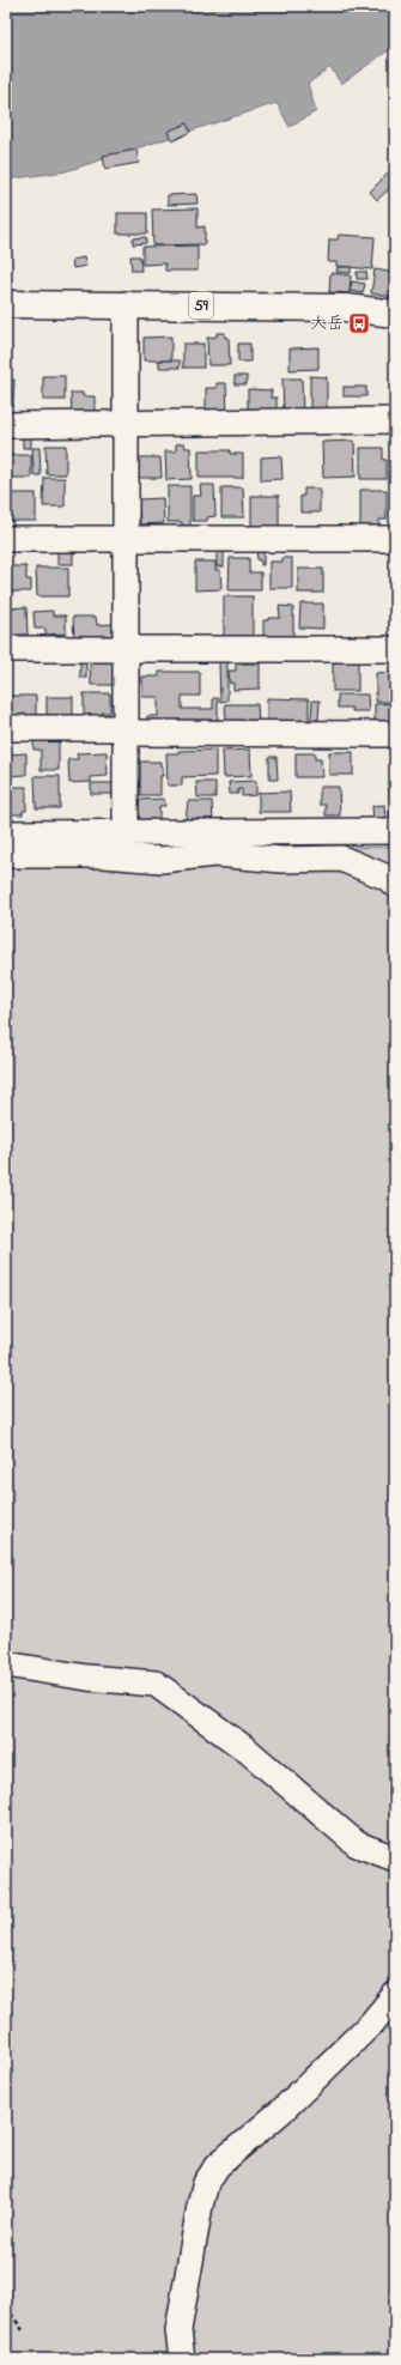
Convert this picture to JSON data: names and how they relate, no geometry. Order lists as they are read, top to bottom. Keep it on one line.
{"streets":{"main road":["59"]},"places":{"bus stop":["大岳"]}}
